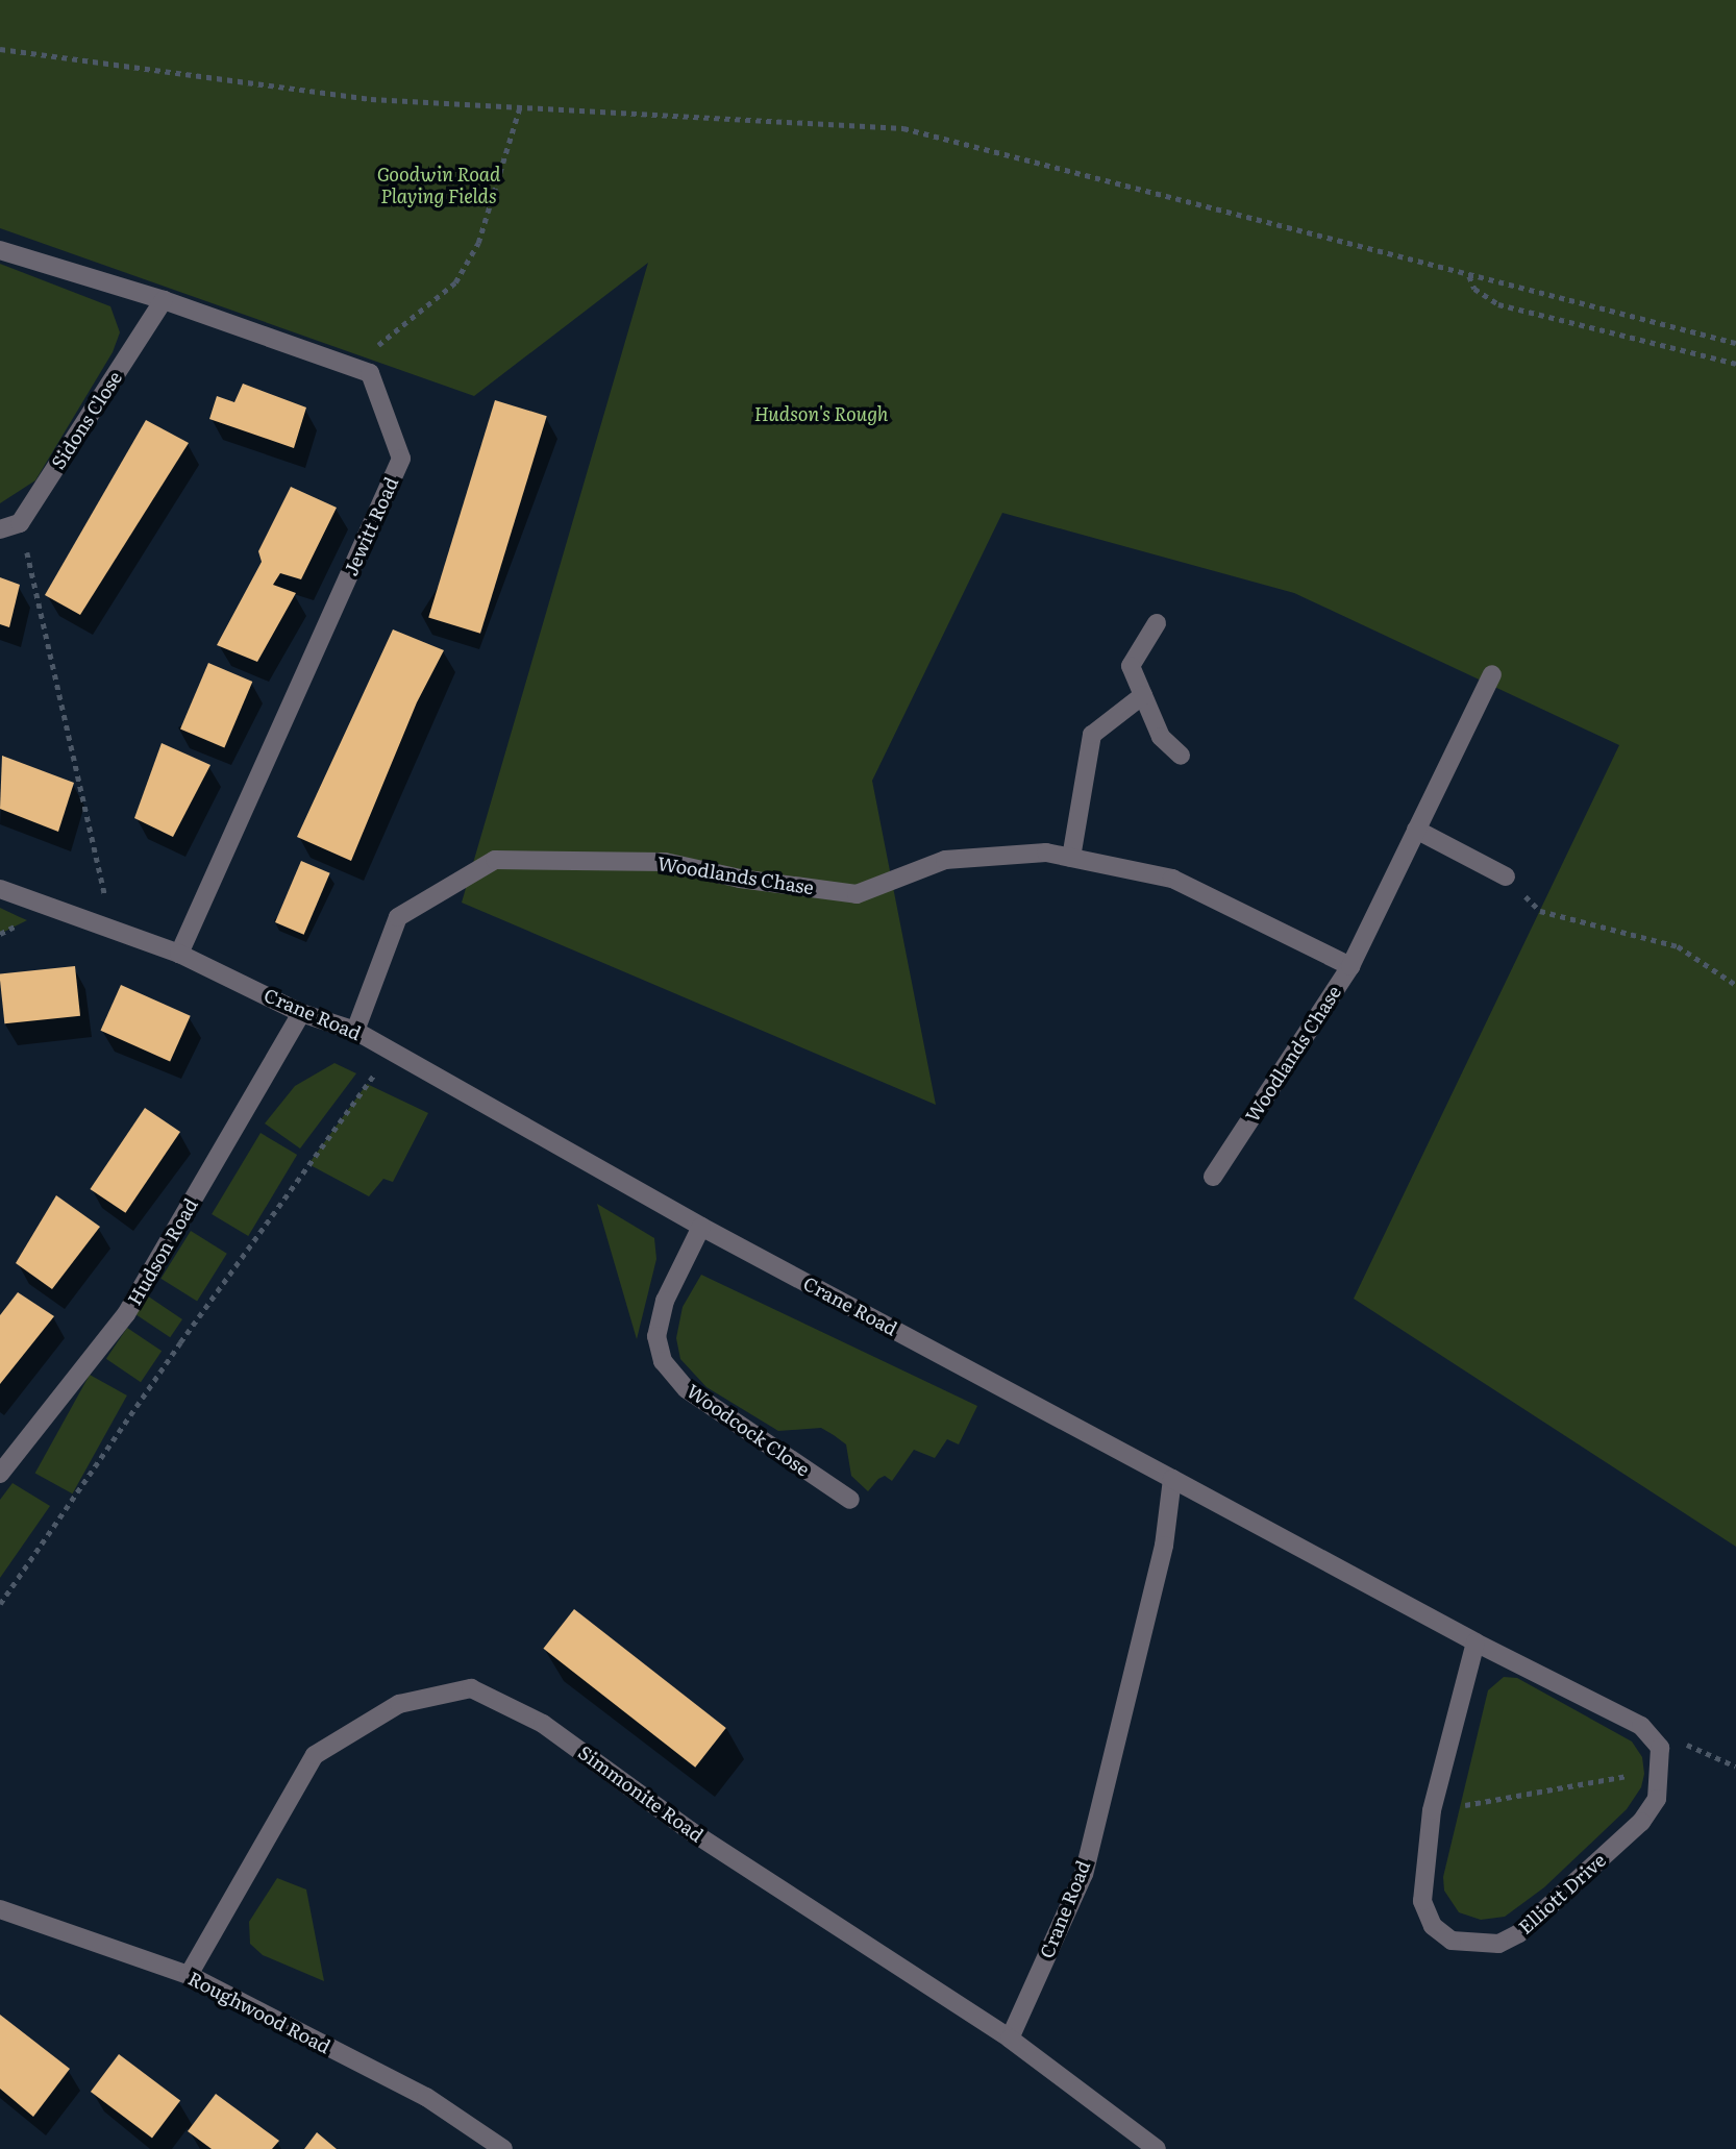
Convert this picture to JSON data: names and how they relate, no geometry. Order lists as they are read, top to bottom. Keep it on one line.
{"streets":{"street":["Sidons Close","Jewitt Road","Woodlands Chase","Crane Road","Hudson Road","Woodcock Close","Simmonite Road","Elliott Drive","Roughwood Road"]},"crossings":[["Jewitt Road","Crane Road"],["Woodlands Chase","Crane Road"],["Crane Road","Hudson Road"],["Crane Road","Woodcock Close"],["Crane Road","Simmonite Road"],["Crane Road","Elliott Drive"],["Simmonite Road","Roughwood Road"]],"parks":["Goodwin Road Playing Fields","Hudson's Rough"]}
